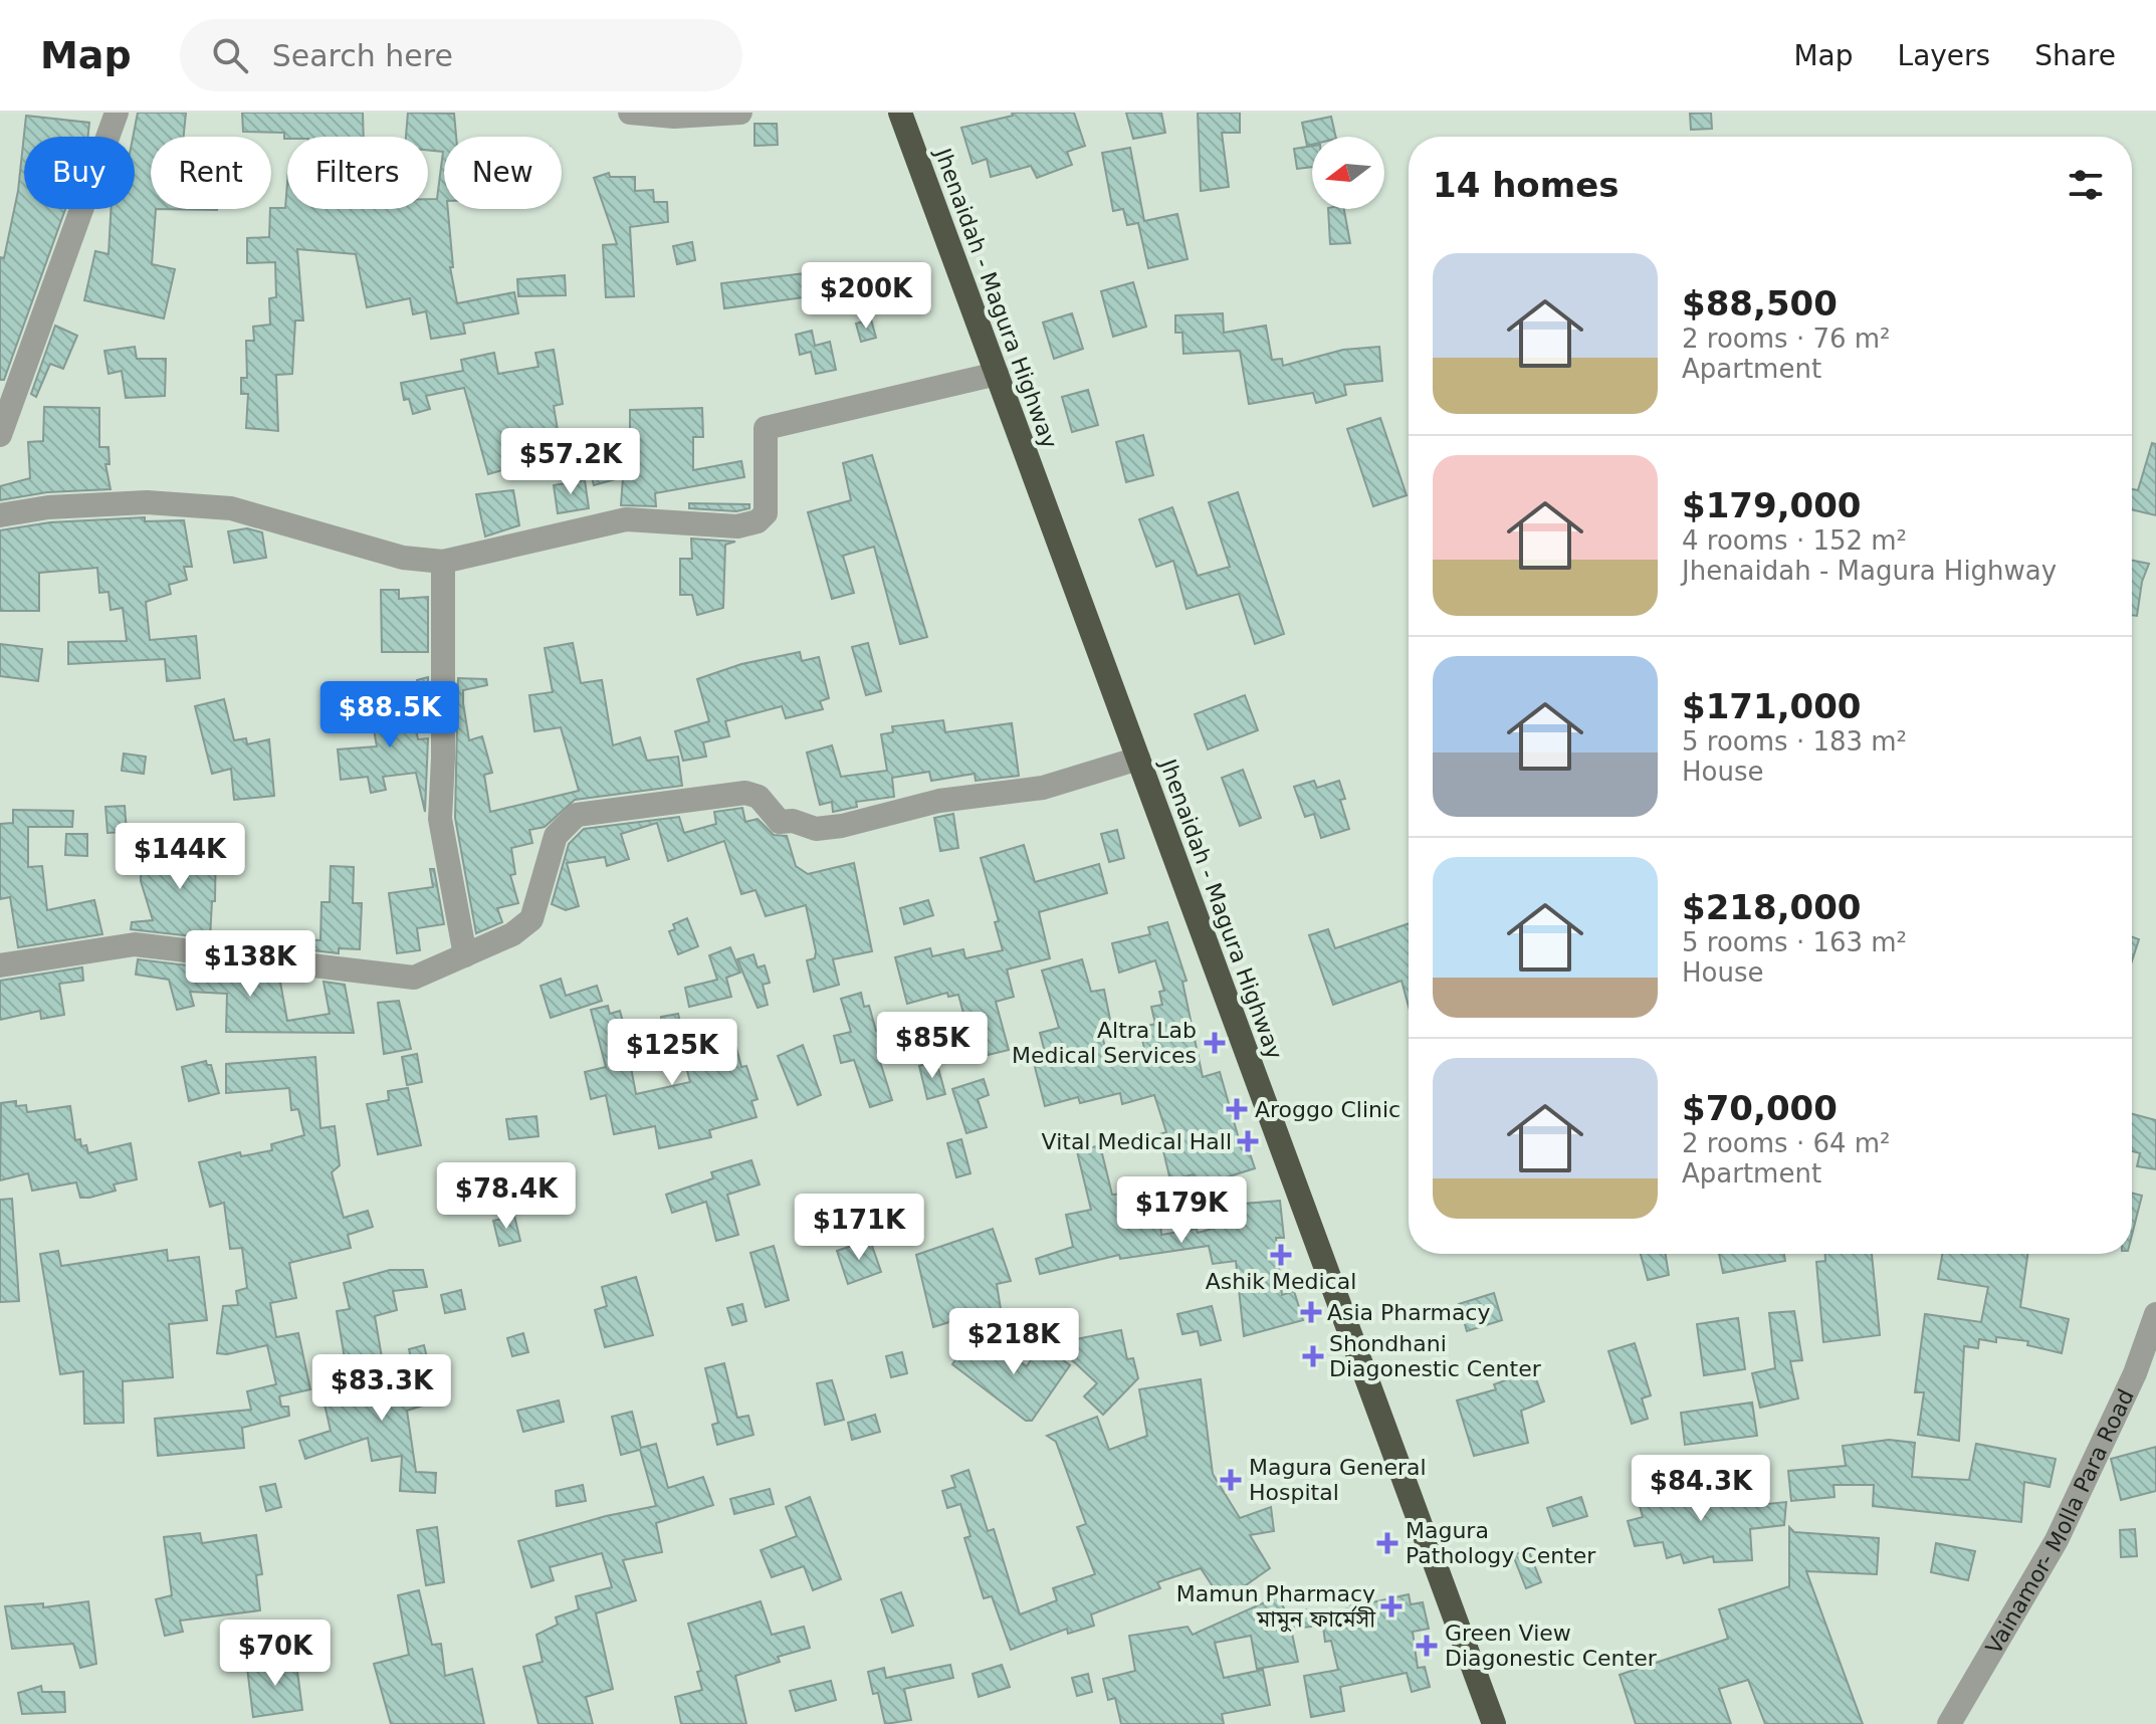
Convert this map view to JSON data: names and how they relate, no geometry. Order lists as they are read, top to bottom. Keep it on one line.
{"streets":{"highway":["Jhenaidah - Magura Highway"],"street":["Vainamor- Molla Para Road"]},"places":{"health":["Altra Lab Medical Services","Aroggo Clinic","Vital Medical Hall","Ashik Medical","Asia Pharmacy","Shondhani Diagonestic Center","Magura General Hospital","Magura Pathology Center","Mamun Pharmacy মামুন ফার্মেসী","Green View Diagonestic Center"]},"north":"left","page":{"header":"Map","search":"Search here","nav":["Map","Layers","Share"],"chip":["Buy","Rent","Filters","New"],"heading":"14 homes","list":[{"name":"$88,500","note":"2 rooms · 76 m² · Apartment"},{"name":"$179,000","note":"4 rooms · 152 m² · Jhenaidah - Magura Highway"},{"name":"$171,000","note":"5 rooms · 183 m² · House"},{"name":"$218,000","note":"5 rooms · 163 m² · House"},{"name":"$70,000","note":"2 rooms · 64 m² · Apartment"}],"price":["$200K","$57.2K","$88.5K","$144K","$138K","$85K","$125K","$78.4K","$179K","$171K","$218K","$83.3K","$84.3K","$70K"]}}
